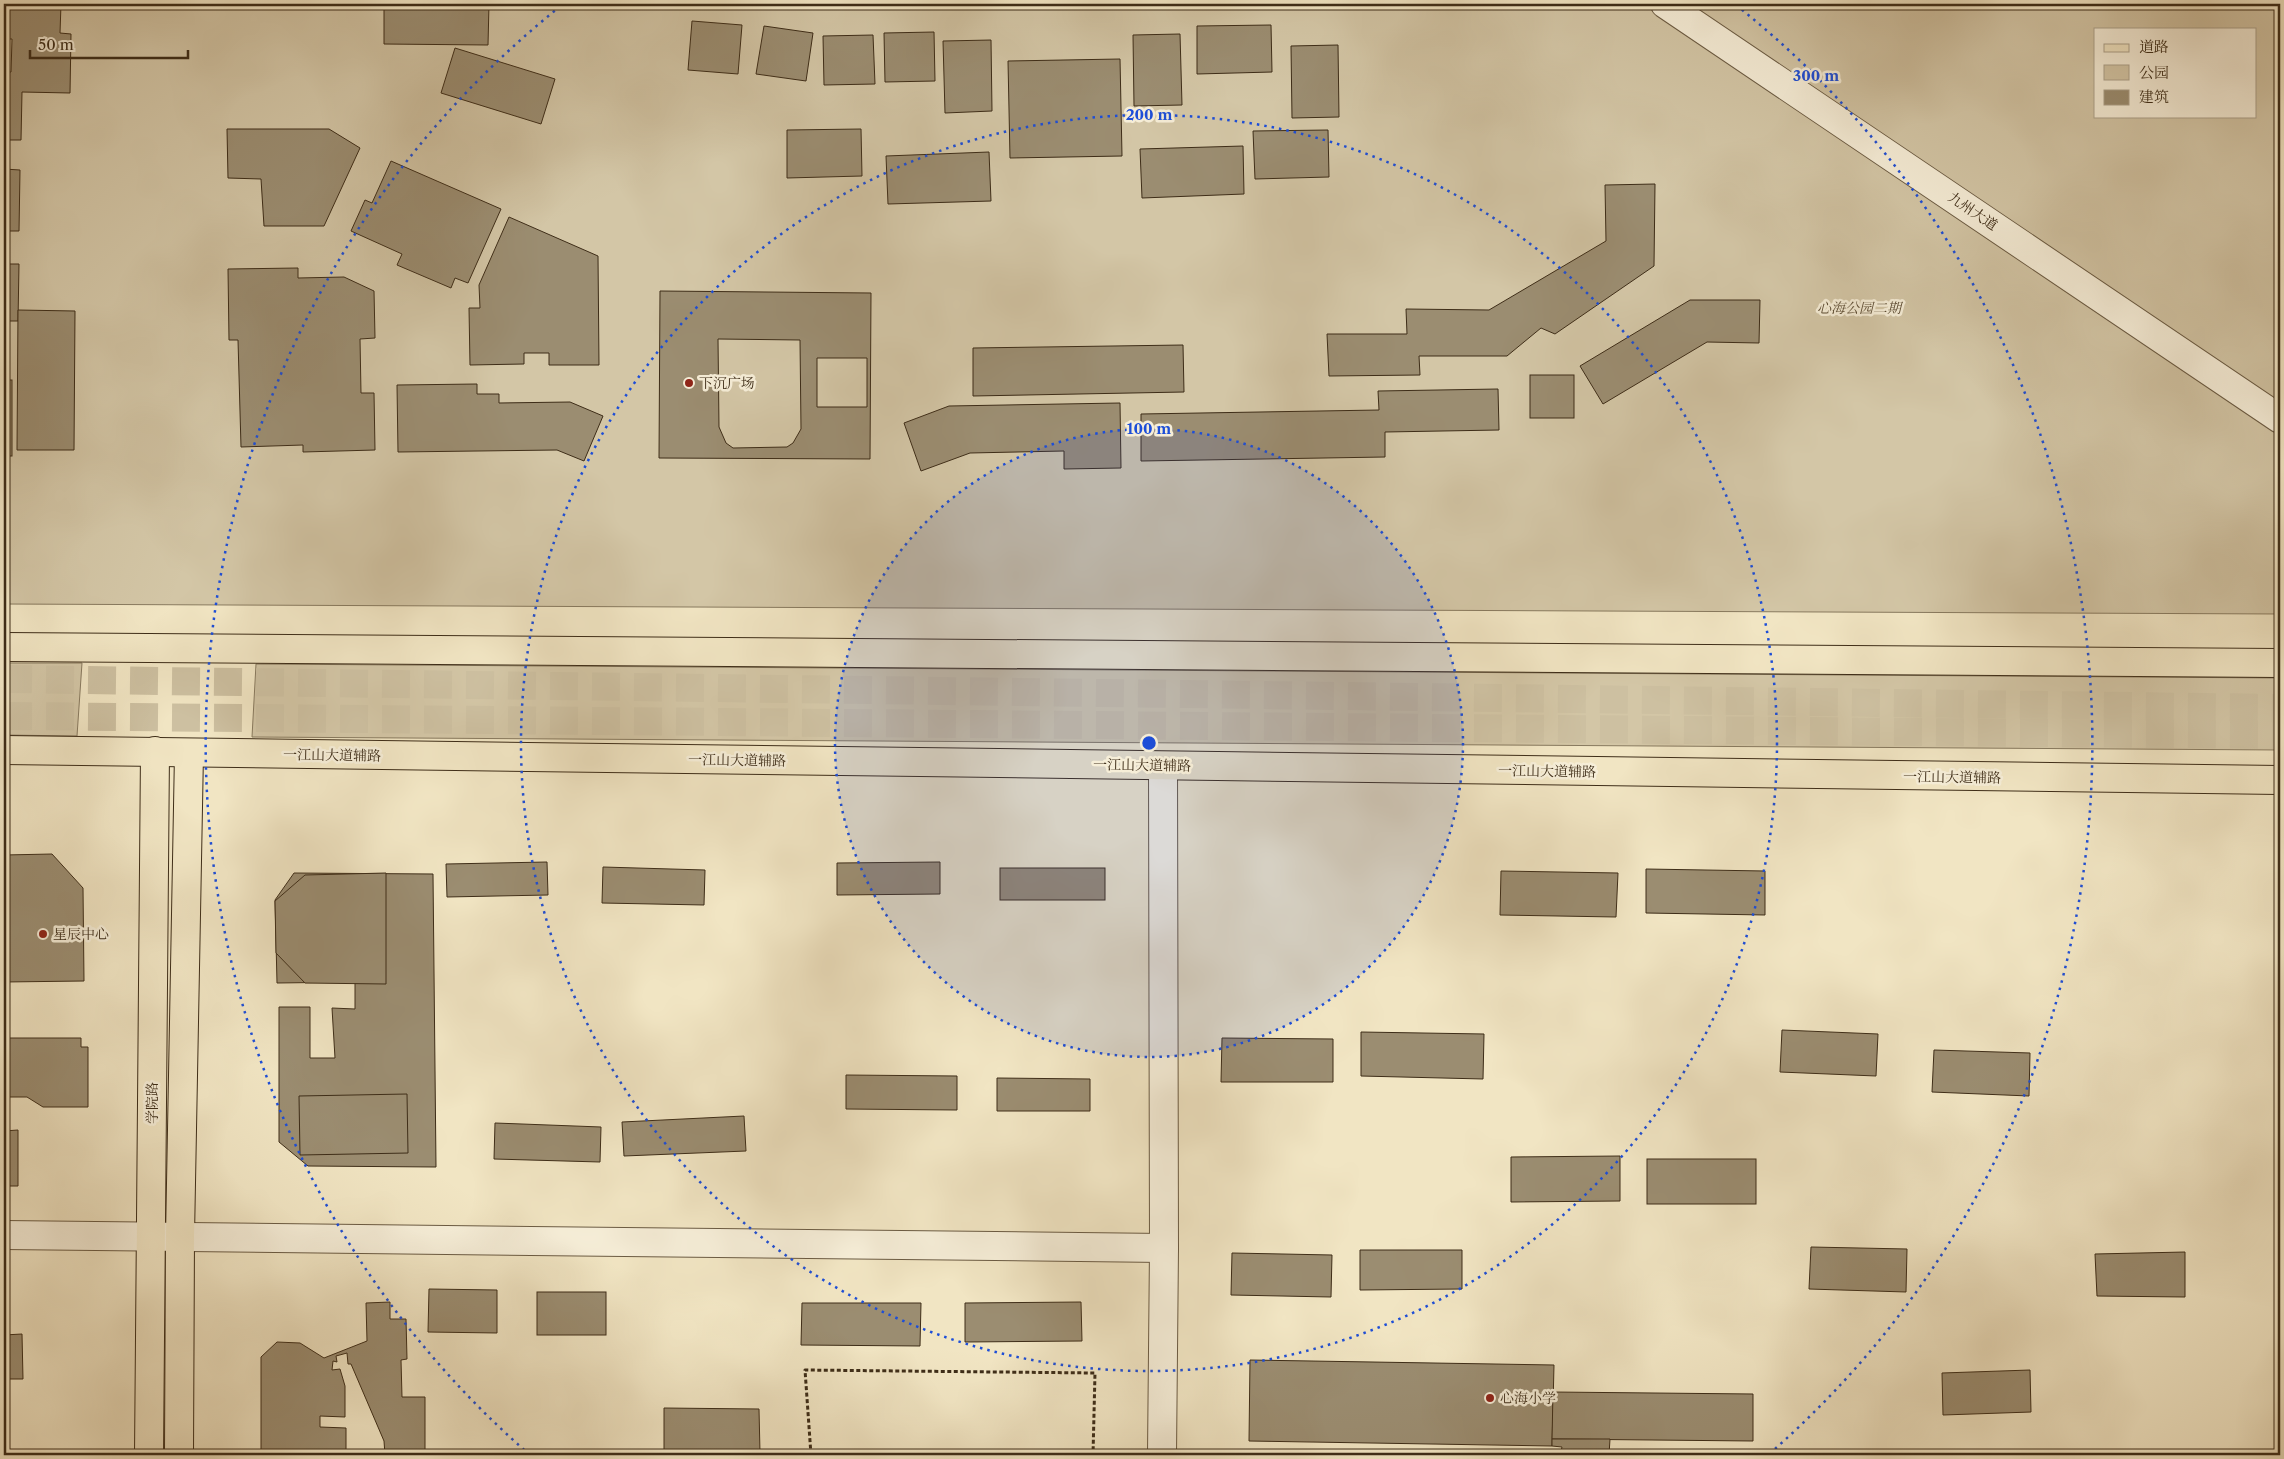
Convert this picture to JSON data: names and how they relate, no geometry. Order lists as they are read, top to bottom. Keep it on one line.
{"streets":{"main road":["一江山大道辅路","学院路"],"street":["九州大道"]},"crossings":[["一江山大道辅路","学院路"]],"parks":["心海公园二期"],"places":["下沉广场","星辰中心","心海小学"],"legend":["道路","公园","建筑"],"scale_bar":"50 m","rings":["300 m","200 m","100 m"]}
